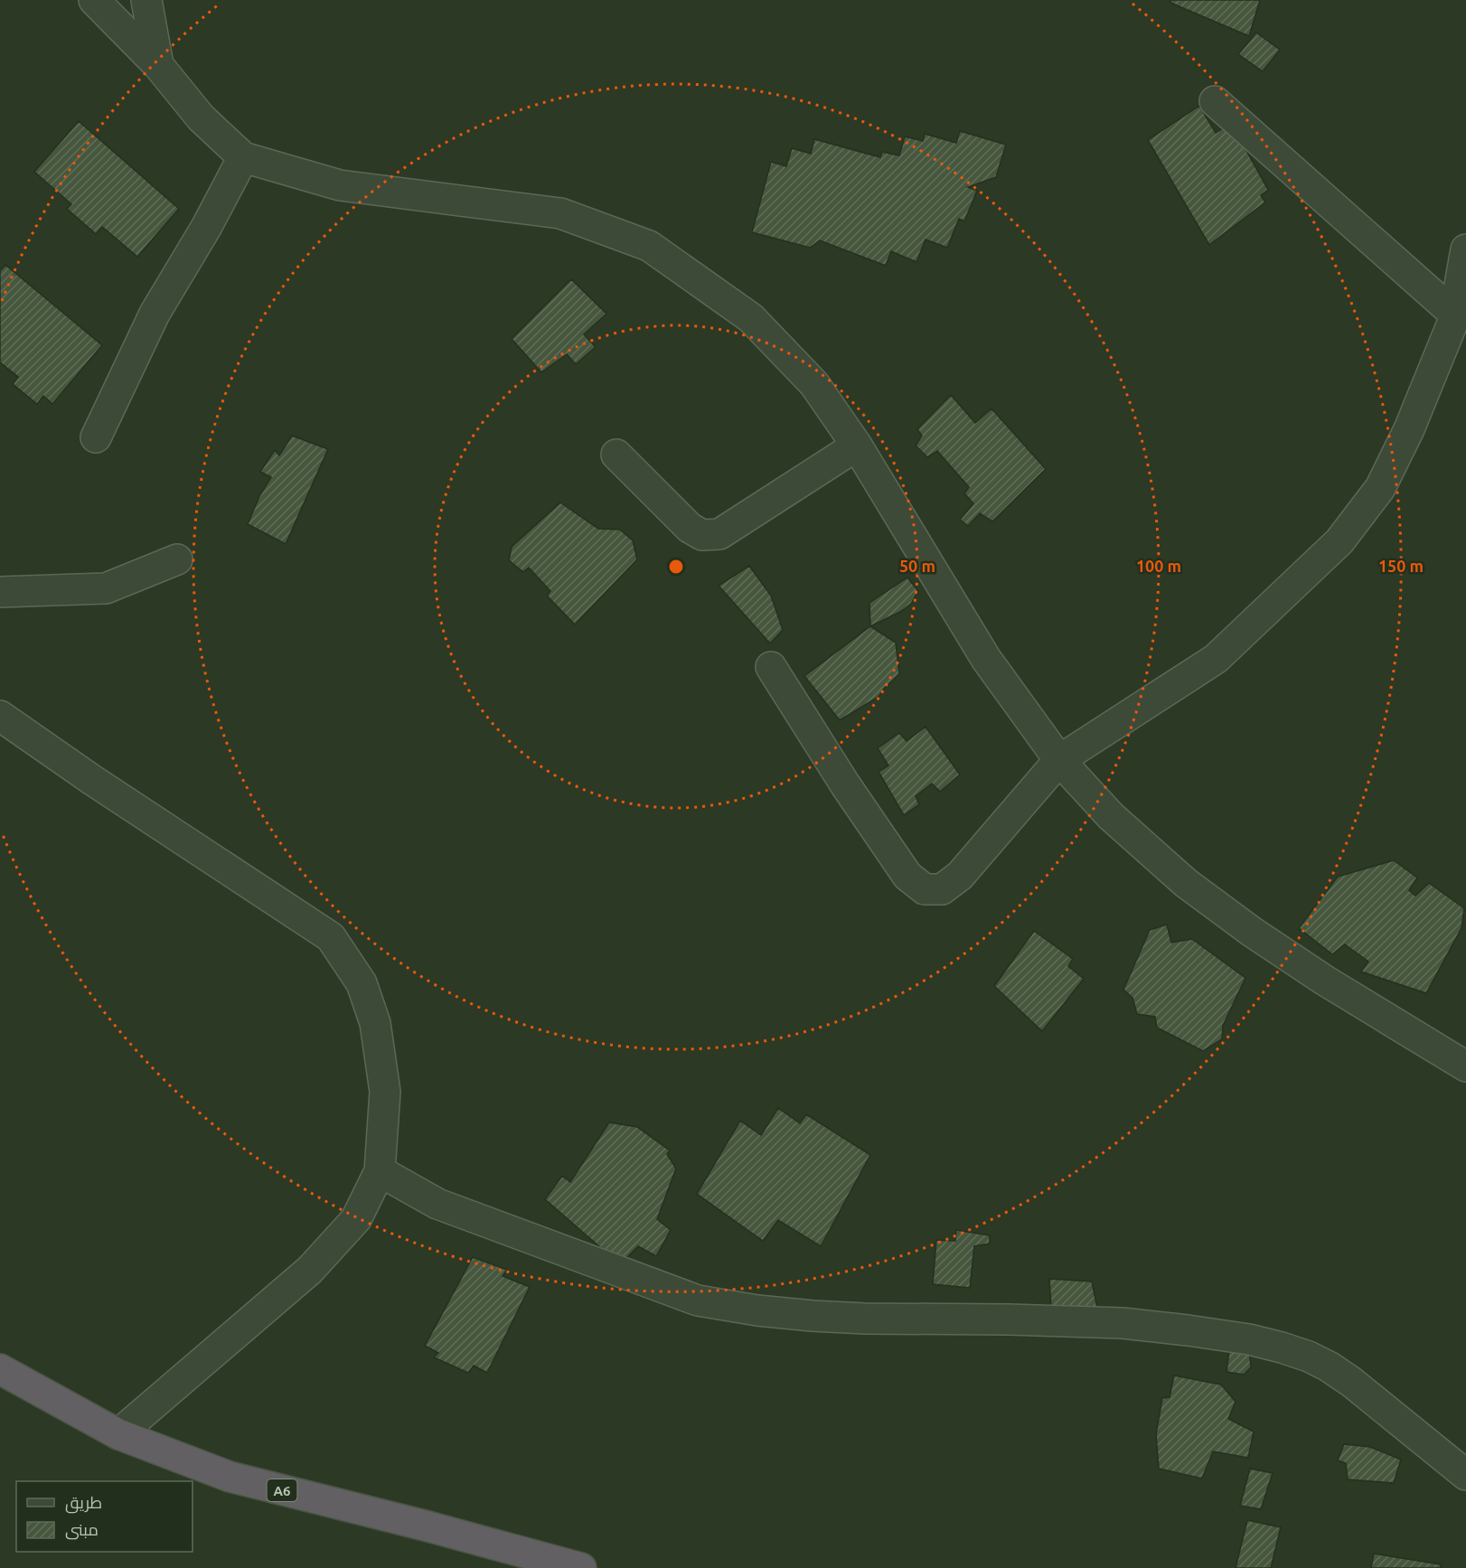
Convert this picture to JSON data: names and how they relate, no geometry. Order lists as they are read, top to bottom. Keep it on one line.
{"streets":{"highway":["A6"]},"legend":["طريق","مبنى"],"rings":["50 m","100 m","150 m"]}
